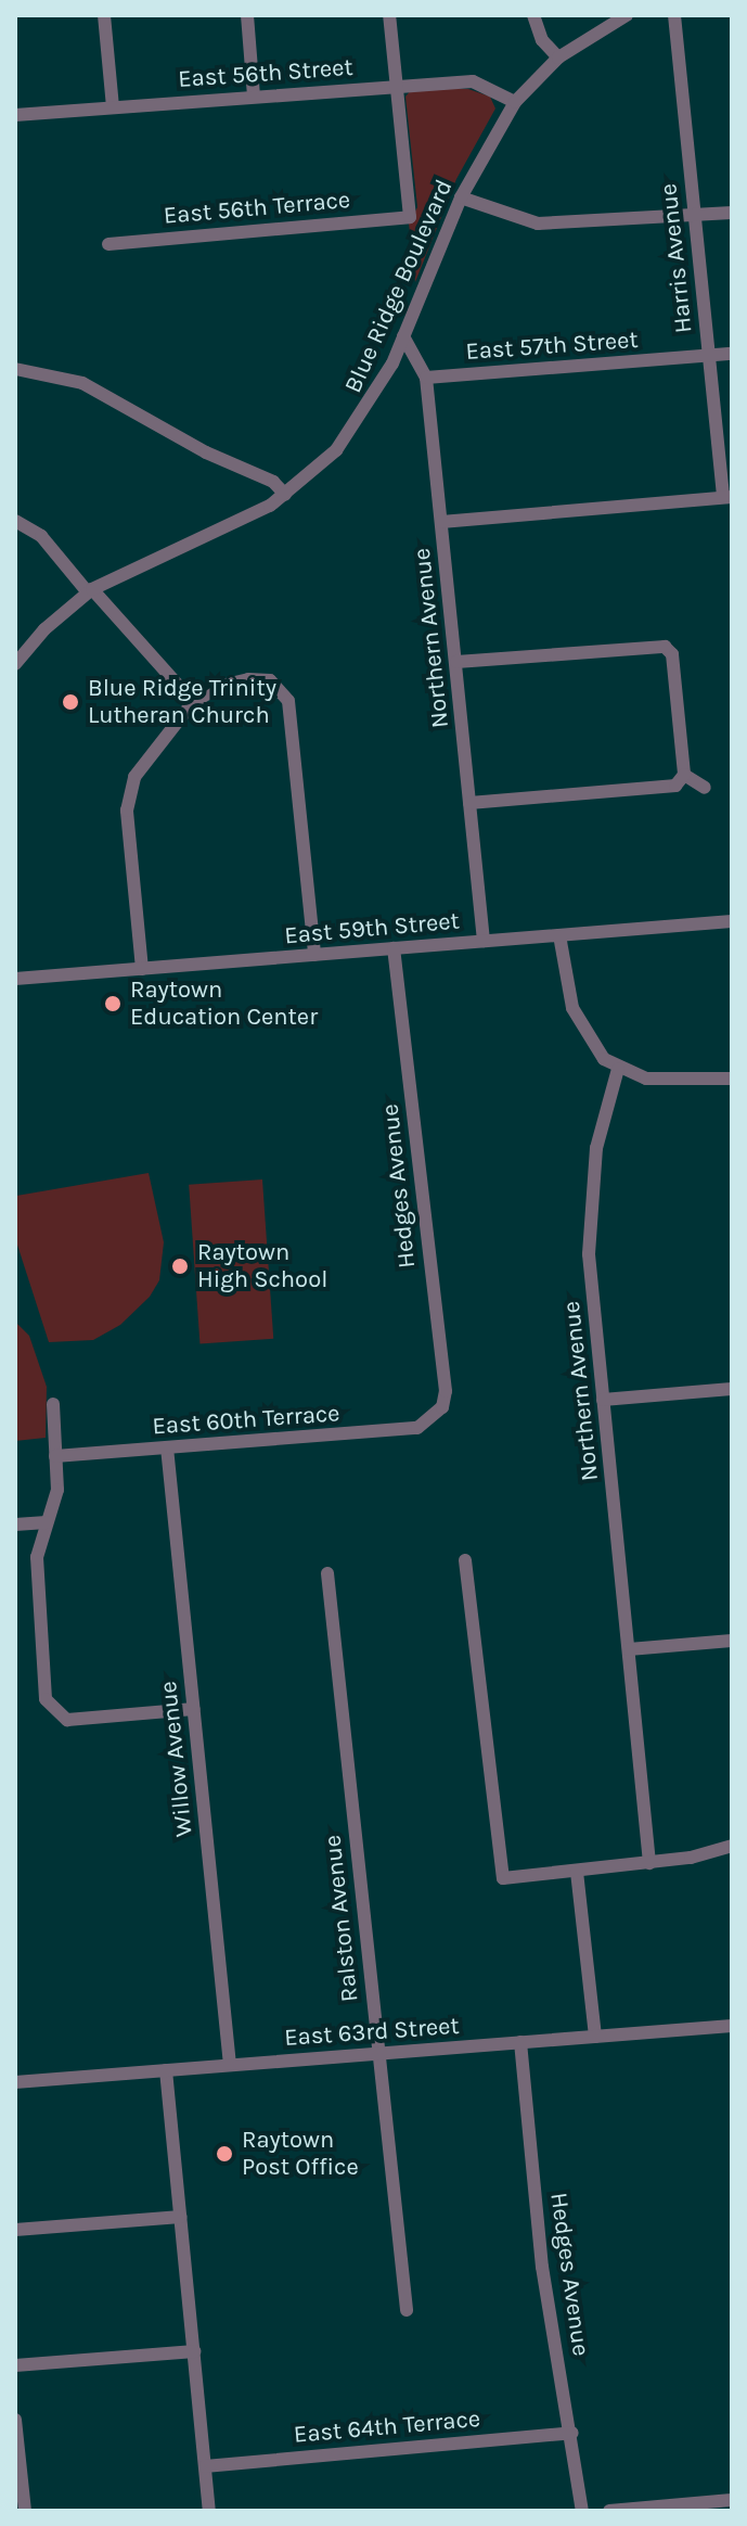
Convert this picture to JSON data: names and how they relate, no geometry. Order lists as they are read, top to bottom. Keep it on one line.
{"streets":{"street":["East 56th Street","East 56th Terrace","Harris Avenue","Blue Ridge Boulevard","East 57th Street","Northern Avenue","East 59th Street","Hedges Avenue","East 60th Terrace","Willow Avenue","Ralston Avenue","East 63rd Street","East 64th Terrace"]},"crossings":[["East 56th Street","East 56th Terrace"],["East 56th Street","Blue Ridge Boulevard"],["Harris Avenue","East 57th Street"],["Blue Ridge Boulevard","Northern Avenue"],["East 57th Street","Northern Avenue"],["Northern Avenue","East 59th Street"],["East 59th Street","Hedges Avenue"],["Hedges Avenue","East 60th Terrace"],["Hedges Avenue","East 63rd Street"],["Hedges Avenue","East 64th Terrace"],["East 60th Terrace","Willow Avenue"],["Willow Avenue","East 63rd Street"],["Ralston Avenue","East 63rd Street"]],"places":["Blue Ridge Trinity Lutheran Church","Raytown Education Center","Raytown High School","Raytown Post Office"]}
